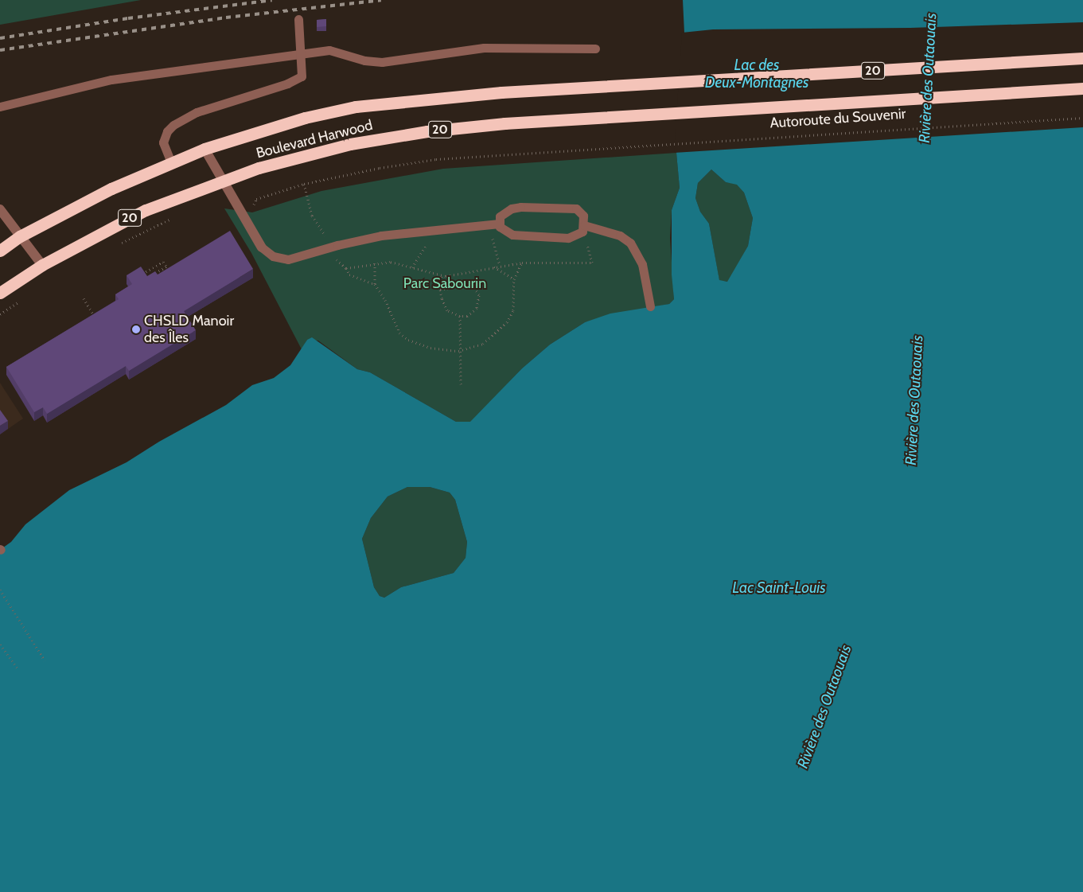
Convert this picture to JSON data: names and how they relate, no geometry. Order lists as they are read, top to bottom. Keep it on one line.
{"streets":{"highway":["20","Autoroute du Souvenir","Boulevard Harwood"]},"crossings":[["Autoroute du Souvenir","Boulevard Harwood"]],"water":["Lac des Deux-Montagnes","Rivière des Outaouais","Lac Saint-Louis"],"parks":["Parc Sabourin"],"places":["CHSLD Manoir des Îles"]}
